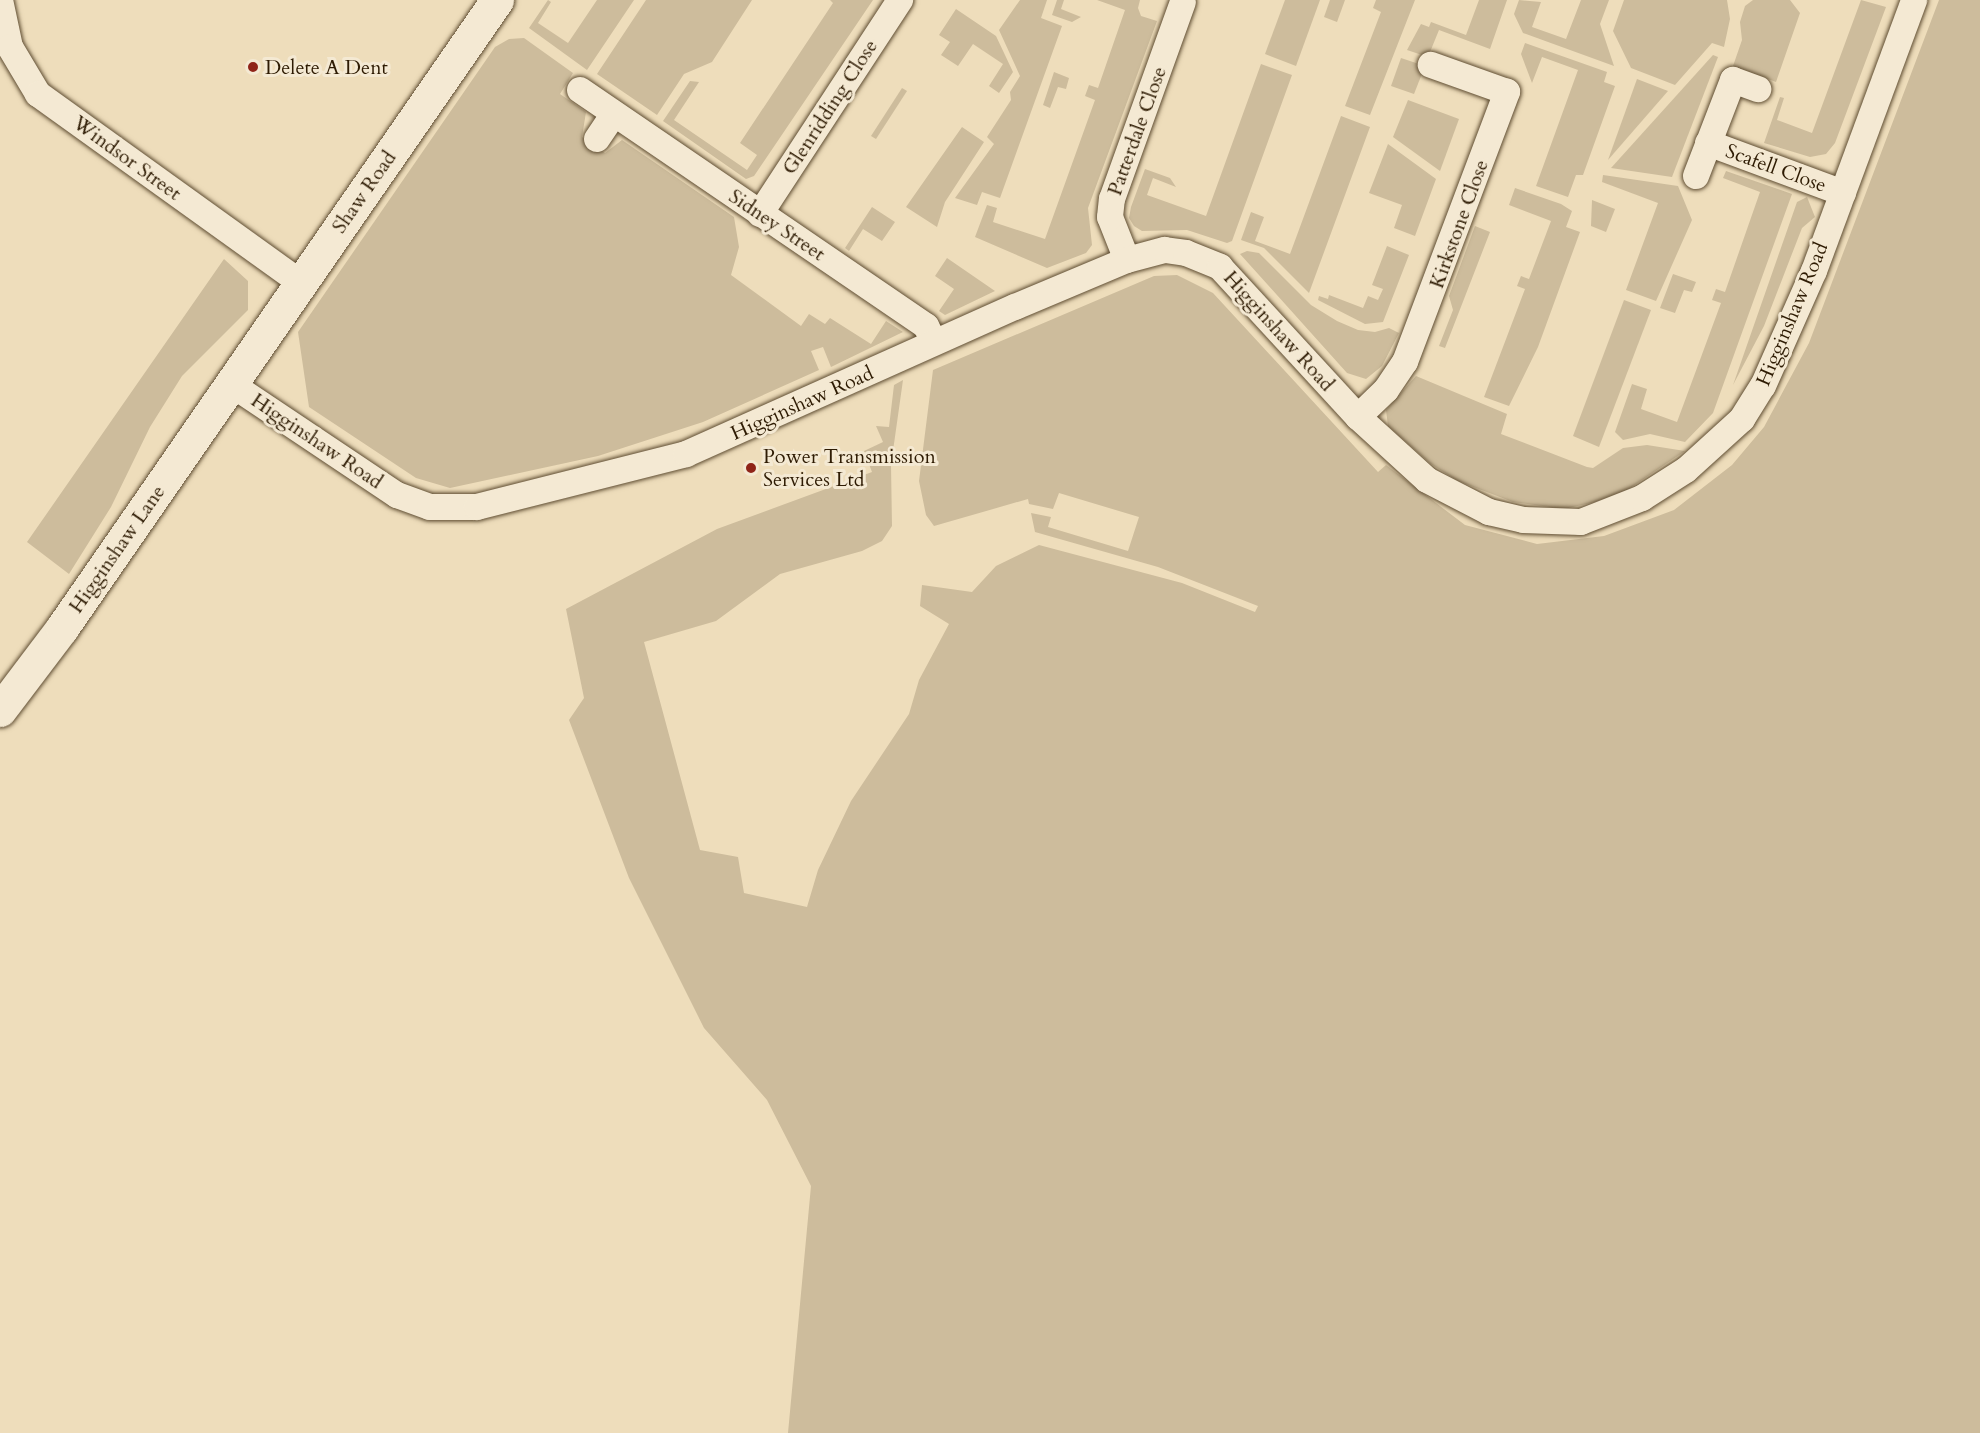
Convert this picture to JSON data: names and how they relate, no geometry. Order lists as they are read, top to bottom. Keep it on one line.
{"streets":{"main road":["Shaw Road","Higginshaw Lane"],"street":["Glenridding Close","Patterdale Close","Windsor Street","Scafell Close","Kirkstone Close","Sidney Street","Higginshaw Road"]},"crossings":[["Glenridding Close","Sidney Street"],["Patterdale Close","Higginshaw Road"],["Windsor Street","Shaw Road"],["Scafell Close","Higginshaw Road"],["Shaw Road","Higginshaw Road"],["Shaw Road","Higginshaw Lane"],["Kirkstone Close","Higginshaw Road"],["Sidney Street","Higginshaw Road"],["Higginshaw Road","Higginshaw Lane"]],"places":["Delete A Dent","Power Transmission Services Ltd"]}
